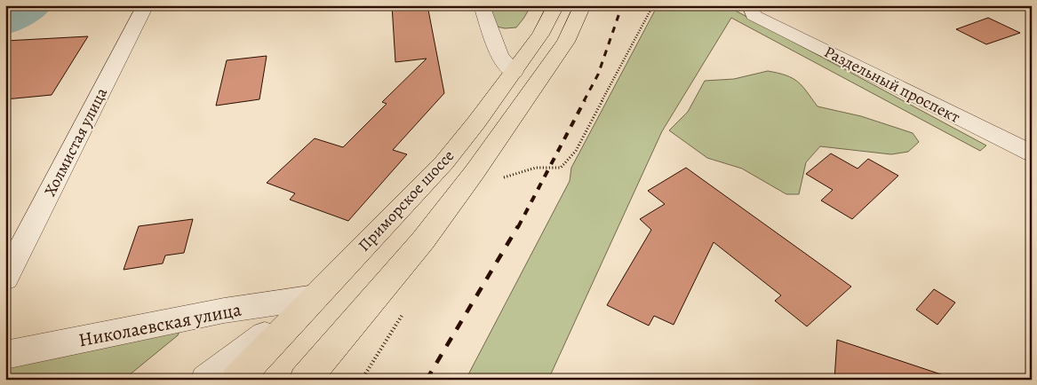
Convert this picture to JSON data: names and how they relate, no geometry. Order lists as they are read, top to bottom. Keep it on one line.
{"streets":{"main road":["Приморское шоссе"],"street":["Раздельный проспект","Холмистая улица","Николаевская улица"]},"crossings":[["Приморское шоссе","Николаевская улица"]]}
